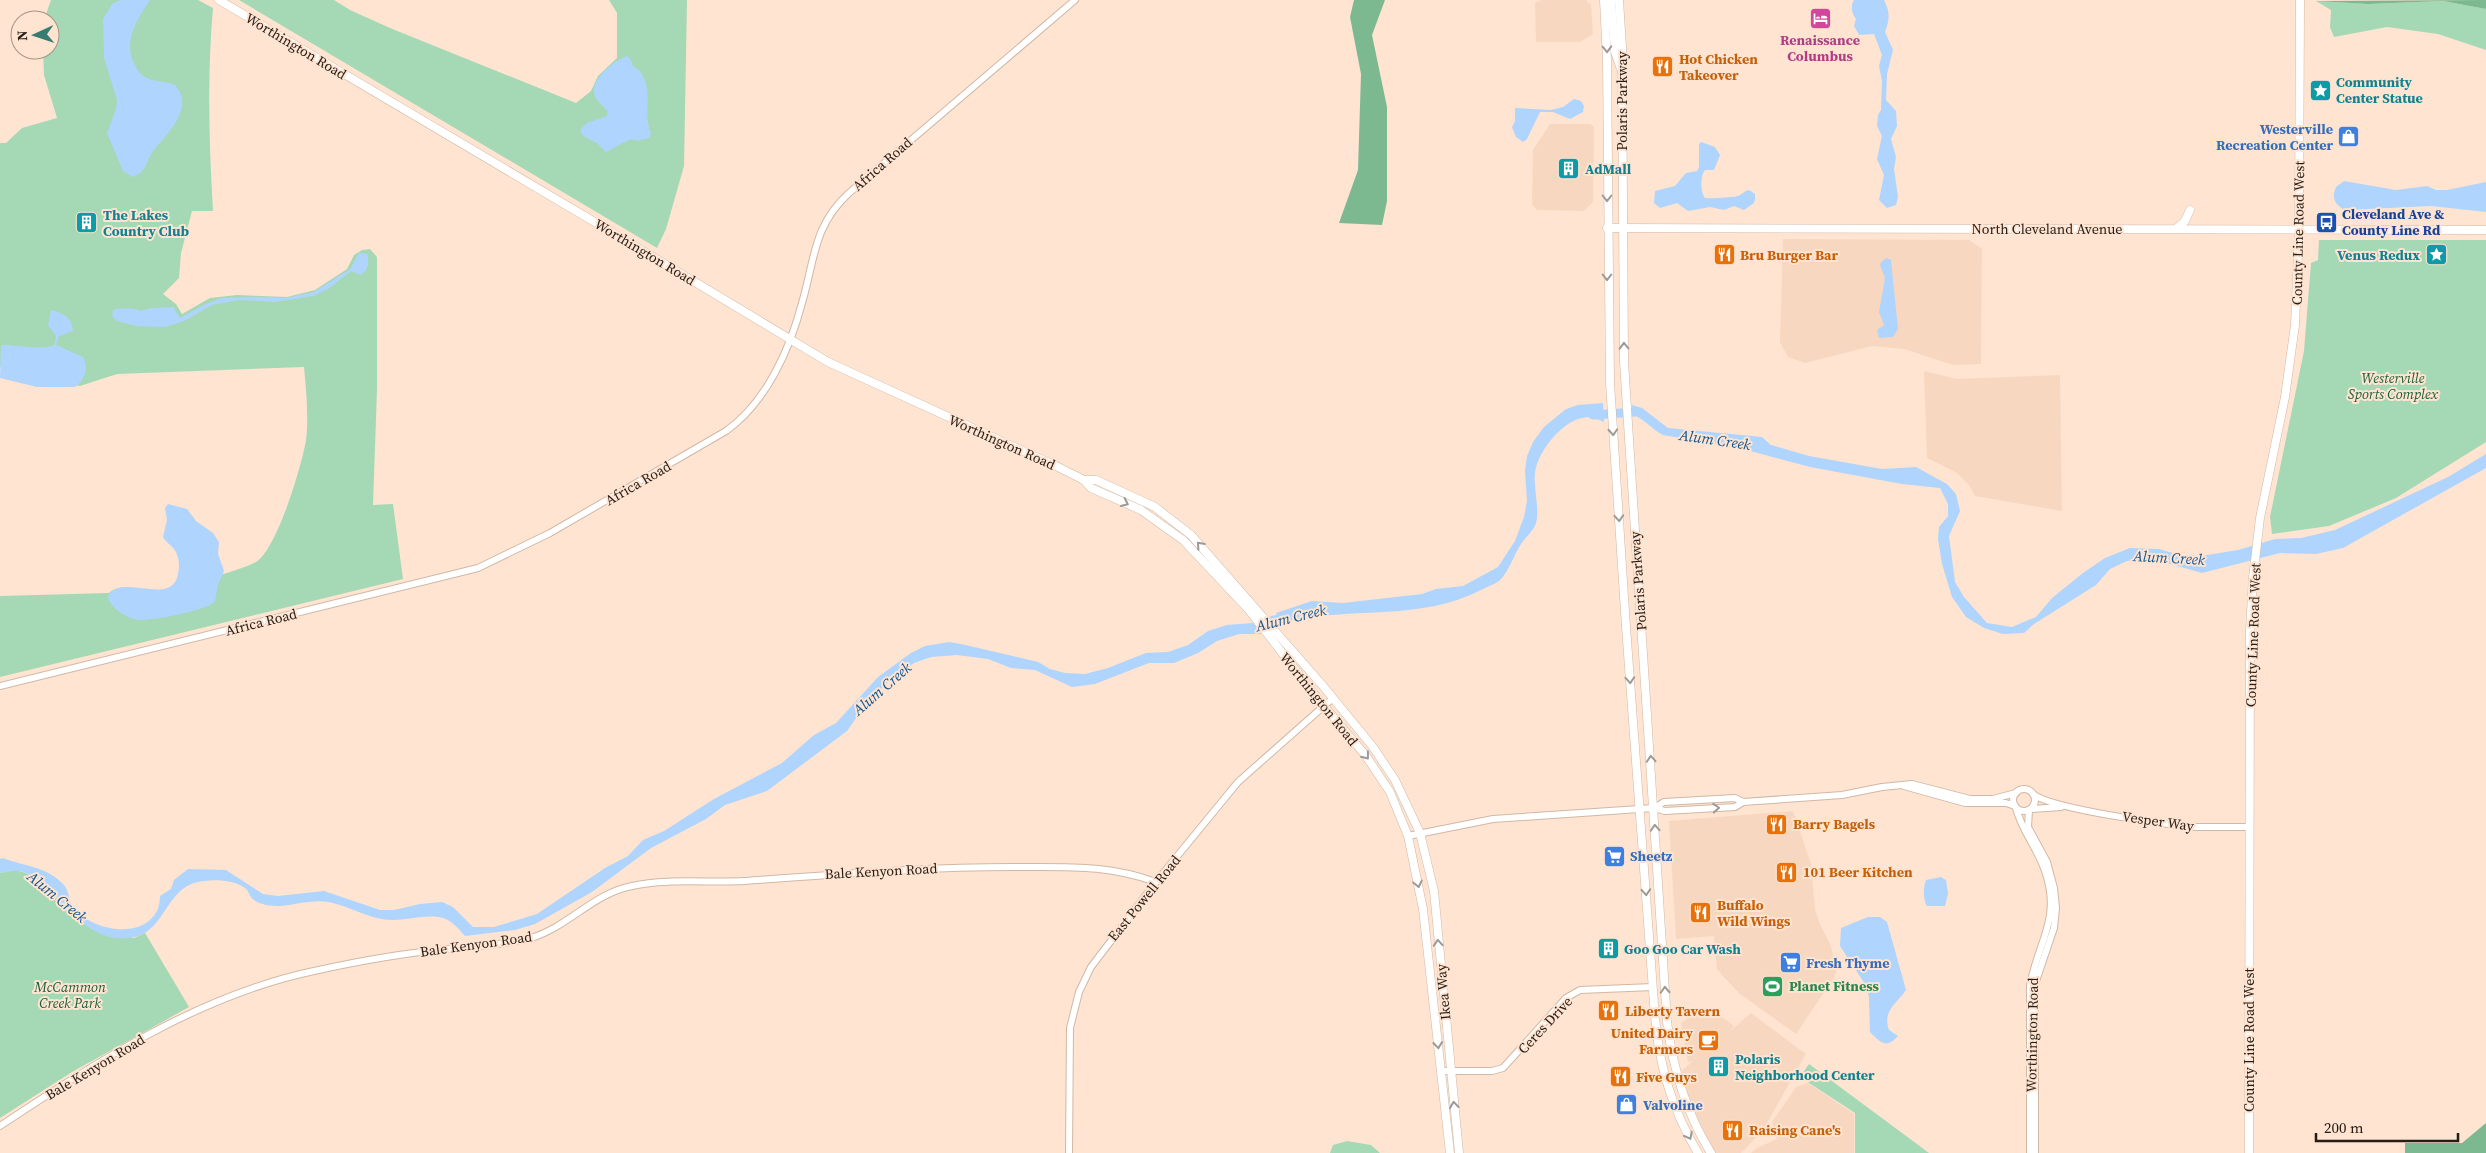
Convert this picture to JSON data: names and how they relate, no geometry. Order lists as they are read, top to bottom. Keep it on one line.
{"streets":{"main road":["Worthington Road","Polaris Parkway","North Cleveland Avenue","County Line Road West","Ikea Way"],"street":["Africa Road","Vesper Way","Bale Kenyon Road","East Powell Road","Ceres Drive"]},"crossings":[["Worthington Road","Africa Road"],["Worthington Road","Vesper Way"],["Worthington Road","East Powell Road"],["Worthington Road","Ikea Way"],["Polaris Parkway","North Cleveland Avenue"],["Polaris Parkway","Ceres Drive"],["North Cleveland Avenue","County Line Road West"],["County Line Road West","Vesper Way"],["Bale Kenyon Road","East Powell Road"],["Ikea Way","Ceres Drive"]],"water":["Alum Creek"],"parks":["Westerville Sports Complex","McCammon Creek Park"],"places":{"hotel":["Renaissance Columbus"],"restaurant":["Hot Chicken Takeover","Bru Burger Bar","Barry Bagels","101 Beer Kitchen","Buffalo Wild Wings","Liberty Tavern","Five Guys","Raising Cane's"],"place":["Community Center Statue","Venus Redux"],"shop":["Westerville Recreation Center","Valvoline"],"building":["AdMall","The Lakes Country Club","Goo Goo Car Wash","Polaris Neighborhood Center"],"bus stop":["Cleveland Ave & County Line Rd"],"supermarket":["Sheetz","Fresh Thyme"],"sports":["Planet Fitness"],"cafe":["United Dairy Farmers"]},"scale_bar":"200 m","north":"left"}
